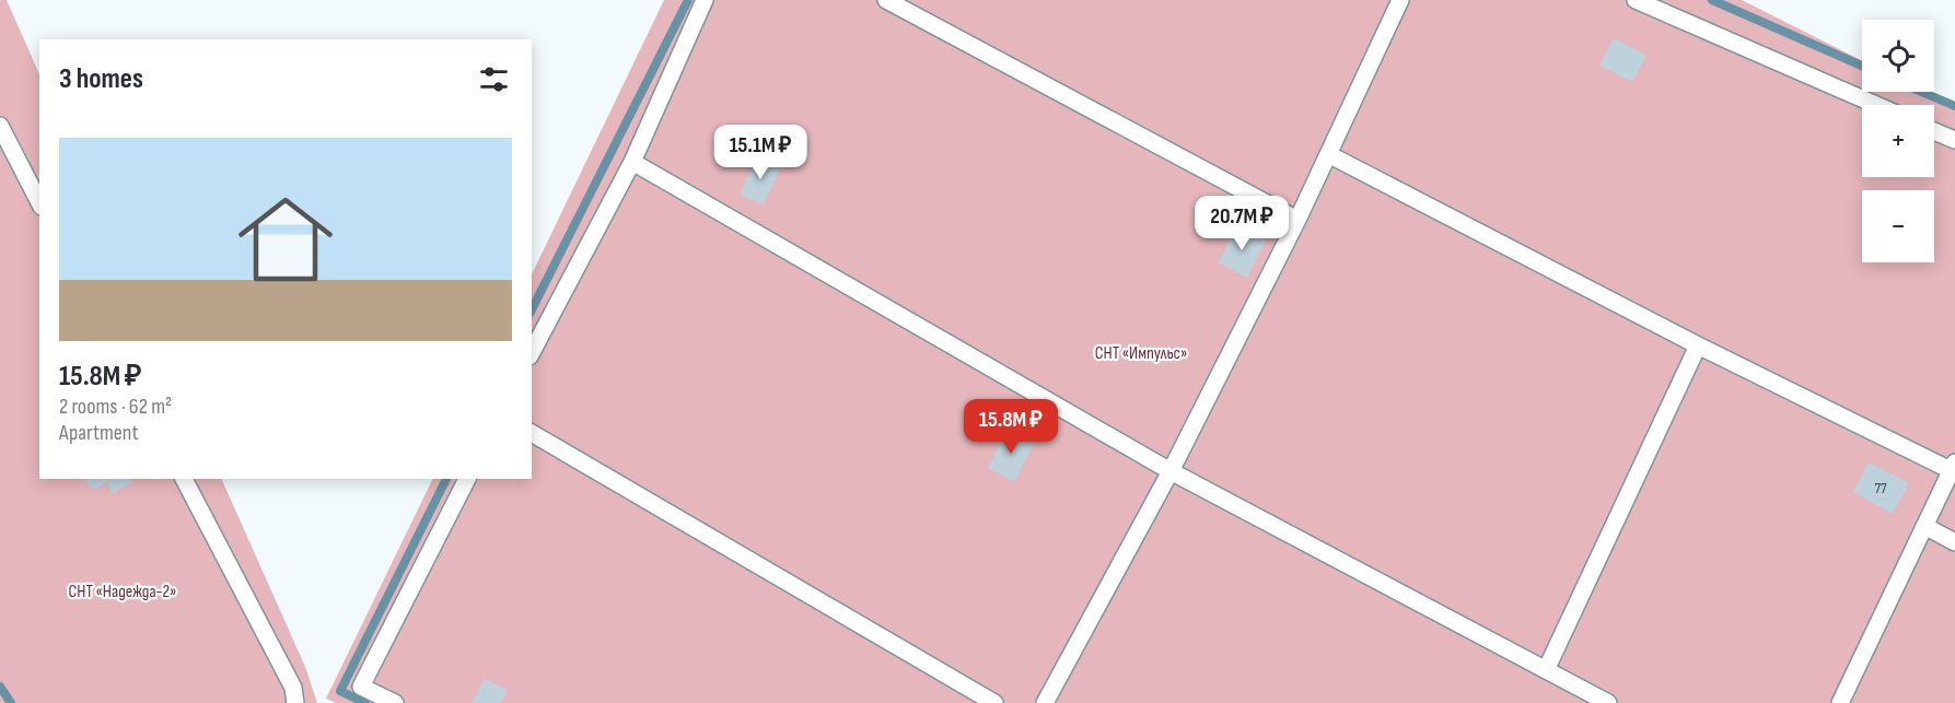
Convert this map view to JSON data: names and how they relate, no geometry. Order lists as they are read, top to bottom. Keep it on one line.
{"parks":["СНТ «Импульс»","СНТ «Надежда-2»"],"house_numbers":["77"],"page":{"map_buttons":["+","−"],"heading":"3 homes","list":[{"name":"15.8M ₽","note":"2 rooms · 62 m² · Apartment"}],"price":["15.1M ₽","20.7M ₽","15.8M ₽"]}}
